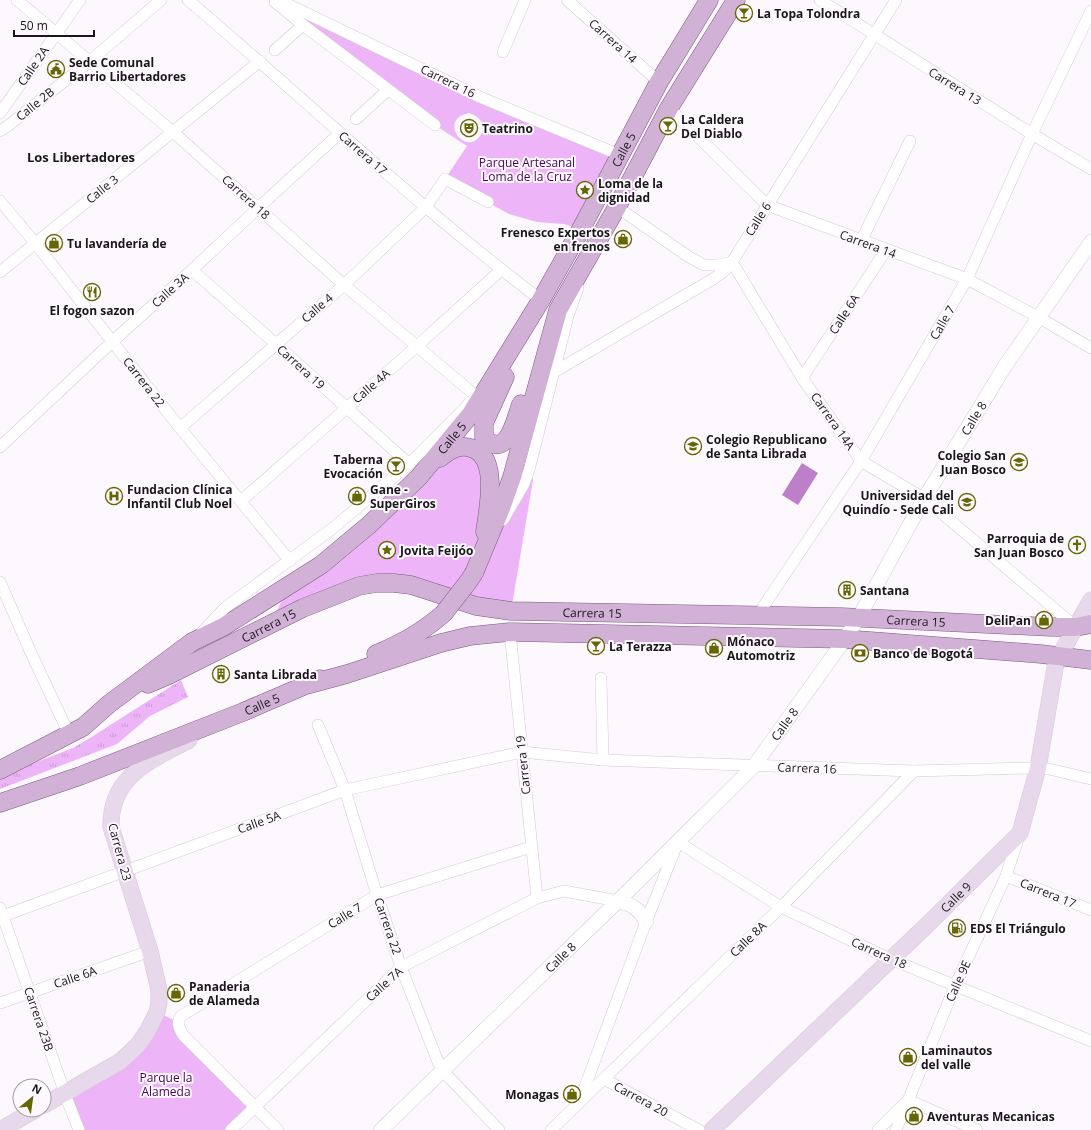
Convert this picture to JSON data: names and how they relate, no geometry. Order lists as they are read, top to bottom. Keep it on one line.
{"streets":{"main road":["Calle 5","Carrera 15","Carrera 23","Calle 9"],"street":["Carrera 14","Calle 2A","Carrera 16","Carrera 13","Calle 2B","Carrera 17","Calle 3","Carrera 18","Calle 6","Calle 3A","Calle 4","Calle 6A","Calle 7","Carrera 19","Carrera 22","Calle 4A","Calle 8","Carrera 14A","Calle 5A","Calle 8A","Calle 9E","Calle 7A","Carrera 23B","Carrera 20"]},"crossings":[["Carrera 14","Calle 5"],["Carrera 14","Calle 6"],["Carrera 14","Calle 6A"],["Carrera 14","Calle 7"],["Carrera 14","Calle 8"],["Calle 2A","Carrera 18"],["Carrera 16","Calle 5"],["Carrera 16","Carrera 19"],["Carrera 16","Calle 8"],["Carrera 16","Calle 5A"],["Carrera 16","Calle 9"],["Carrera 16","Calle 8A"],["Carrera 13","Calle 6"],["Carrera 13","Calle 7"],["Calle 2B","Carrera 18"],["Calle 5","Carrera 17"],["Calle 5","Carrera 18"],["Calle 5","Calle 6"],["Calle 5","Carrera 19"],["Calle 5","Carrera 22"],["Calle 5","Carrera 15"],["Calle 5","Carrera 23"],["Carrera 17","Calle 3"],["Carrera 17","Calle 3A"],["Carrera 17","Calle 4"],["Carrera 17","Calle 4A"],["Carrera 17","Calle 9E"],["Calle 3","Carrera 18"],["Calle 3","Carrera 22"],["Carrera 18","Calle 3A"],["Carrera 18","Calle 4"],["Carrera 18","Calle 4A"],["Carrera 18","Calle 8"],["Carrera 18","Calle 9"],["Carrera 18","Calle 8A"],["Carrera 18","Calle 9E"],["Calle 6","Carrera 14A"],["Calle 3A","Carrera 19"],["Calle 3A","Carrera 22"],["Calle 4","Carrera 19"],["Calle 4","Carrera 22"],["Calle 6A","Carrera 14A"],["Calle 6A","Carrera 23"],["Calle 6A","Carrera 23B"],["Calle 7","Carrera 19"],["Calle 7","Carrera 22"],["Calle 7","Carrera 14A"],["Calle 7","Carrera 15"],["Calle 7","Calle 7A"],["Carrera 19","Calle 4A"],["Carrera 19","Carrera 15"],["Carrera 19","Calle 5A"],["Carrera 19","Calle 7A"],["Carrera 22","Calle 4A"],["Carrera 22","Calle 8"],["Carrera 22","Calle 5A"],["Carrera 22","Calle 7A"],["Calle 8","Carrera 14A"],["Calle 8","Carrera 15"],["Calle 8","Calle 8A"],["Calle 8","Calle 7A"],["Carrera 14A","Carrera 15"],["Carrera 14A","Calle 9"],["Carrera 15","Calle 9"],["Calle 5A","Carrera 23"],["Calle 5A","Carrera 23B"],["Carrera 23","Carrera 23B"],["Calle 9","Calle 9E"],["Calle 8A","Carrera 20"]],"districts":["Los Libertadores"],"parks":["Parque Artesanal Loma de la Cruz","Parque la Alameda"],"places":{"bar":["La Topa Tolondra","La Caldera Del Diablo","Taberna Evocación","La Terazza"],"public building":["Sede Comunal Barrio Libertadores"],"theatre":["Teatrino"],"place":["Loma de la dignidad","Jovita Feijóo"],"shop":["Frenesco Expertos en frenos","Tu lavandería de","Gane - SuperGiros","DeliPan","Mónaco Automotriz","Panaderia de Alameda","Laminautos del valle","Monagas","Aventuras Mecanicas"],"restaurant":["El fogon sazon"],"school or university":["Colegio Republicano de Santa Librada","Colegio San Juan Bosco","Universidad del Quindío - Sede Cali"],"hospital":["Fundacion Clínica Infantil Club Noel"],"church":["Parroquia de San Juan Bosco"],"building":["Santana","Santa Librada"],"bank":["Banco de Bogotá"],"fuel station":["EDS El Triángulo"]},"scale_bar":"50 m","north":"top right"}
